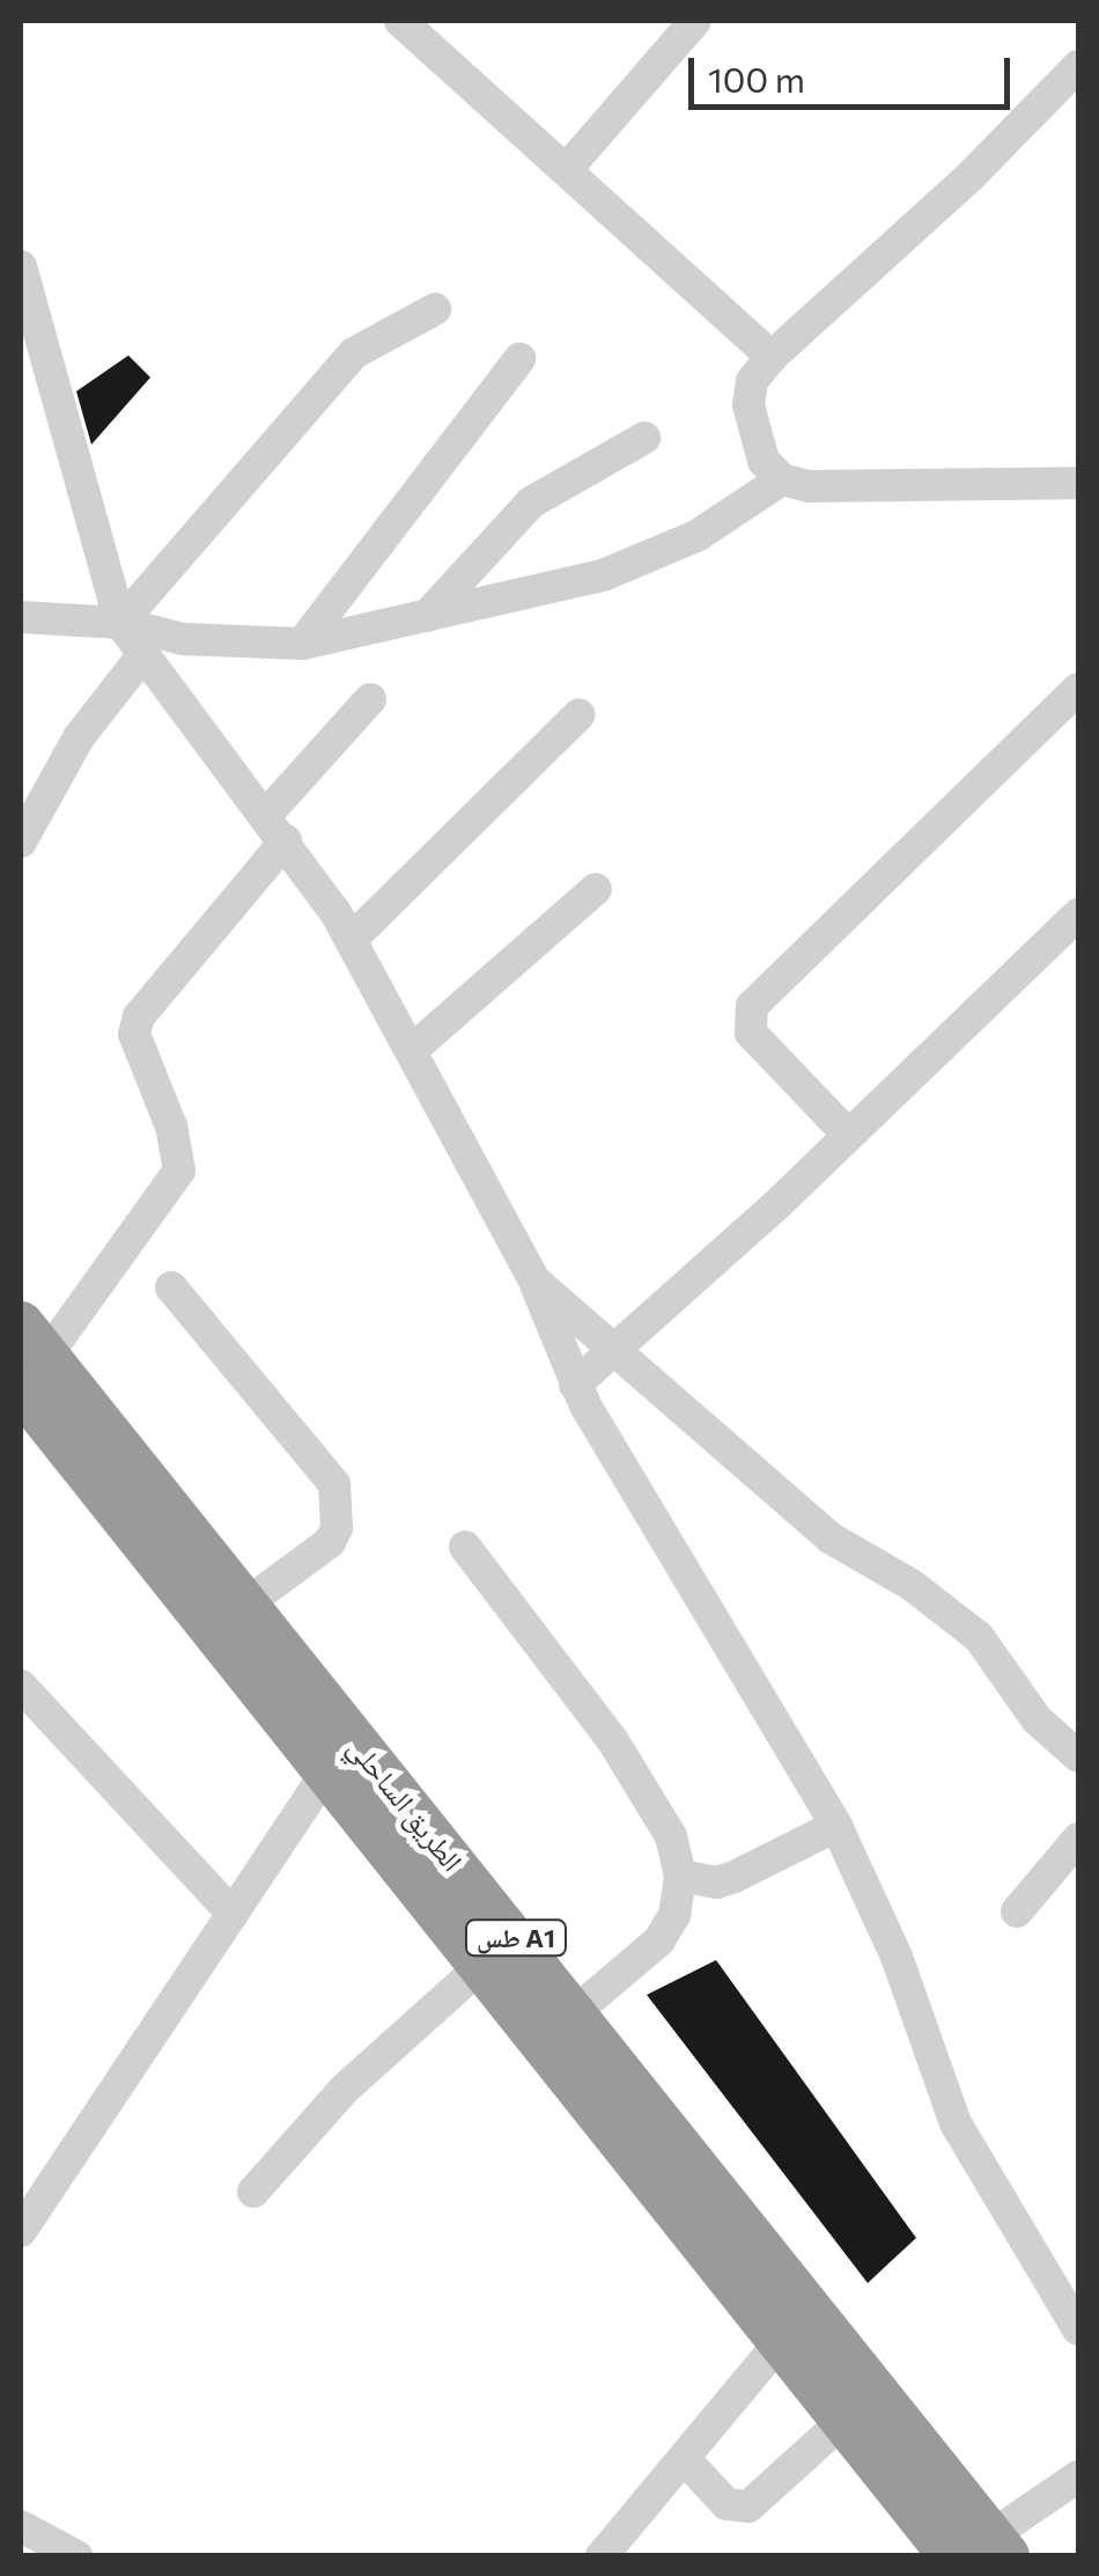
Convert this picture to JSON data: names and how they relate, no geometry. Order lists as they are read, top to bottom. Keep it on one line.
{"streets":{"highway":["الطريق الساحلي","طس A1"]},"scale_bar":"100 m"}
